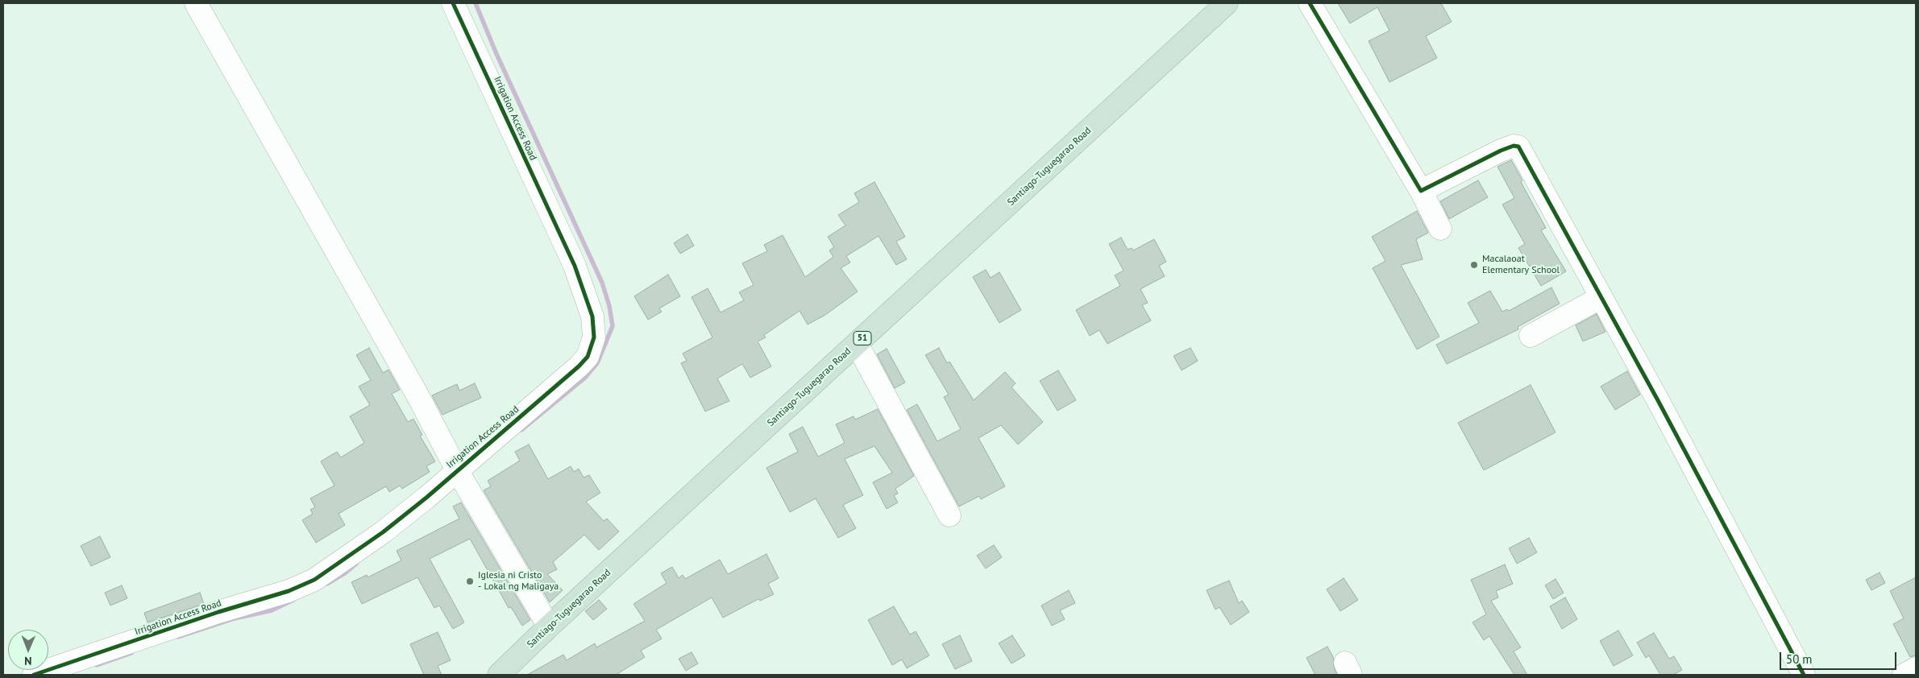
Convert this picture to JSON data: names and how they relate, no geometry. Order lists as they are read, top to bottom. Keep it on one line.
{"streets":{"highway":["Santiago-Tuguegarao Road","51"],"street":["Irrigation Access Road"]},"places":["Macalaoat Elementary School","Iglesia ni Cristo - Lokal ng Maligaya"],"scale_bar":"50 m","north":"bottom"}
